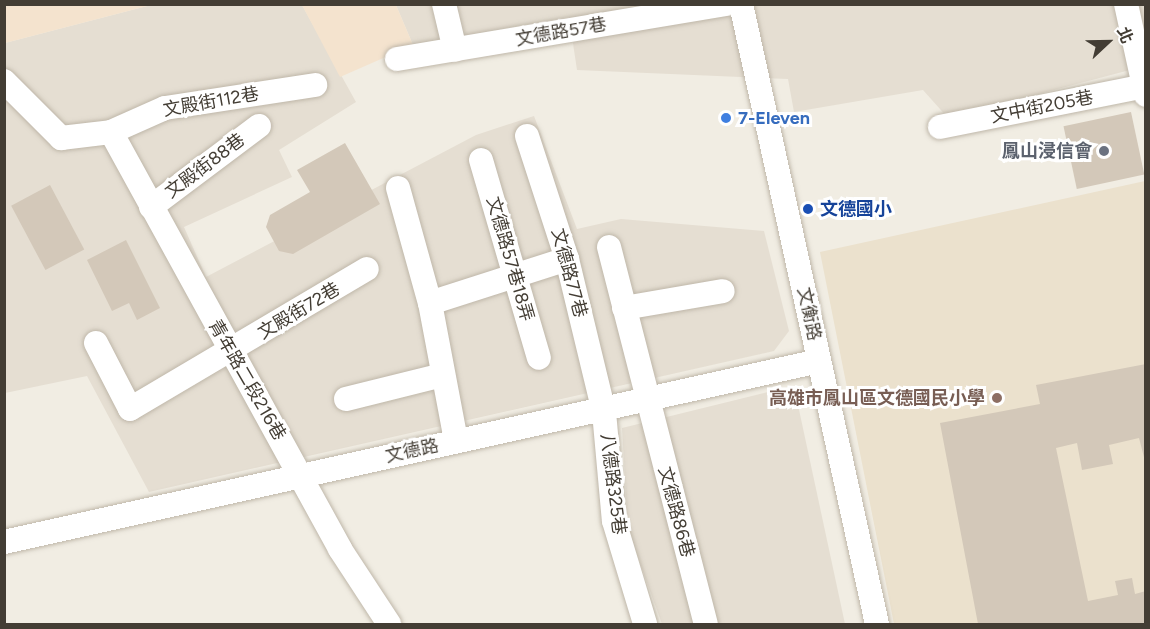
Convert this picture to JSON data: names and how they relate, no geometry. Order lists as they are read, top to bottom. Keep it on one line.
{"streets":{"street":["文德路57巷","文殿街112巷","文中街205巷","文殿街88巷","文德路57巷18弄","文德路77巷","文殿街72巷","文衡路","青年路二段216巷","文德路","八德路325巷","文德路86巷"]},"crossings":[["文殿街112巷","青年路二段216巷"],["文殿街88巷","青年路二段216巷"],["文德路77巷","文德路"],["文德路77巷","八德路325巷"],["文殿街72巷","青年路二段216巷"],["文衡路","文德路"],["青年路二段216巷","文德路"],["文德路","八德路325巷"],["文德路","文德路86巷"]],"places":["7-Eleven","鳳山浸信會","文德國小","高雄市鳳山區文德國民小學"],"north":"right"}
